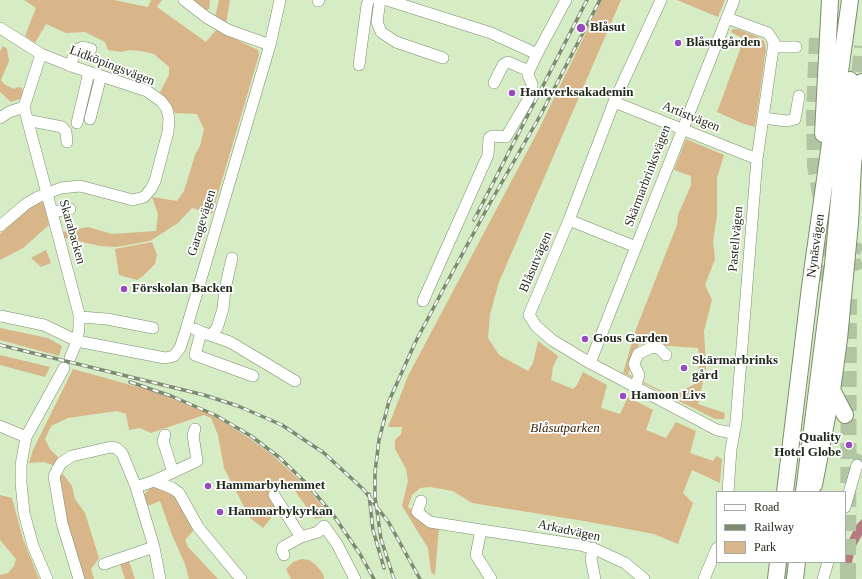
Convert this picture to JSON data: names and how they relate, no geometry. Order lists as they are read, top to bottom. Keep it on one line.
{"streets":{"highway":["Nynäsvägen"],"street":["Lidköpingsvägen","Artistvägen","Skärmarbrinksvägen","Garagevägen","Skarabacken","Pastellvägen","Blåsutvägen","Arkadvägen"]},"crossings":[["Lidköpingsvägen","Skarabacken"],["Artistvägen","Skärmarbrinksvägen"],["Artistvägen","Pastellvägen"],["Artistvägen","Blåsutvägen"],["Skärmarbrinksvägen","Blåsutvägen"],["Garagevägen","Skarabacken"],["Pastellvägen","Blåsutvägen"]],"parks":["Blåsutparken"],"places":["Blåsut","Blåsutgården","Hantverksakademin","Förskolan Backen","Gous Garden","Skärmarbrinks gård","Hamoon Livs","Quality Hotel Globe","Hammarbyhemmet","Hammarbykyrkan"],"legend":["Road","Railway","Park"]}
